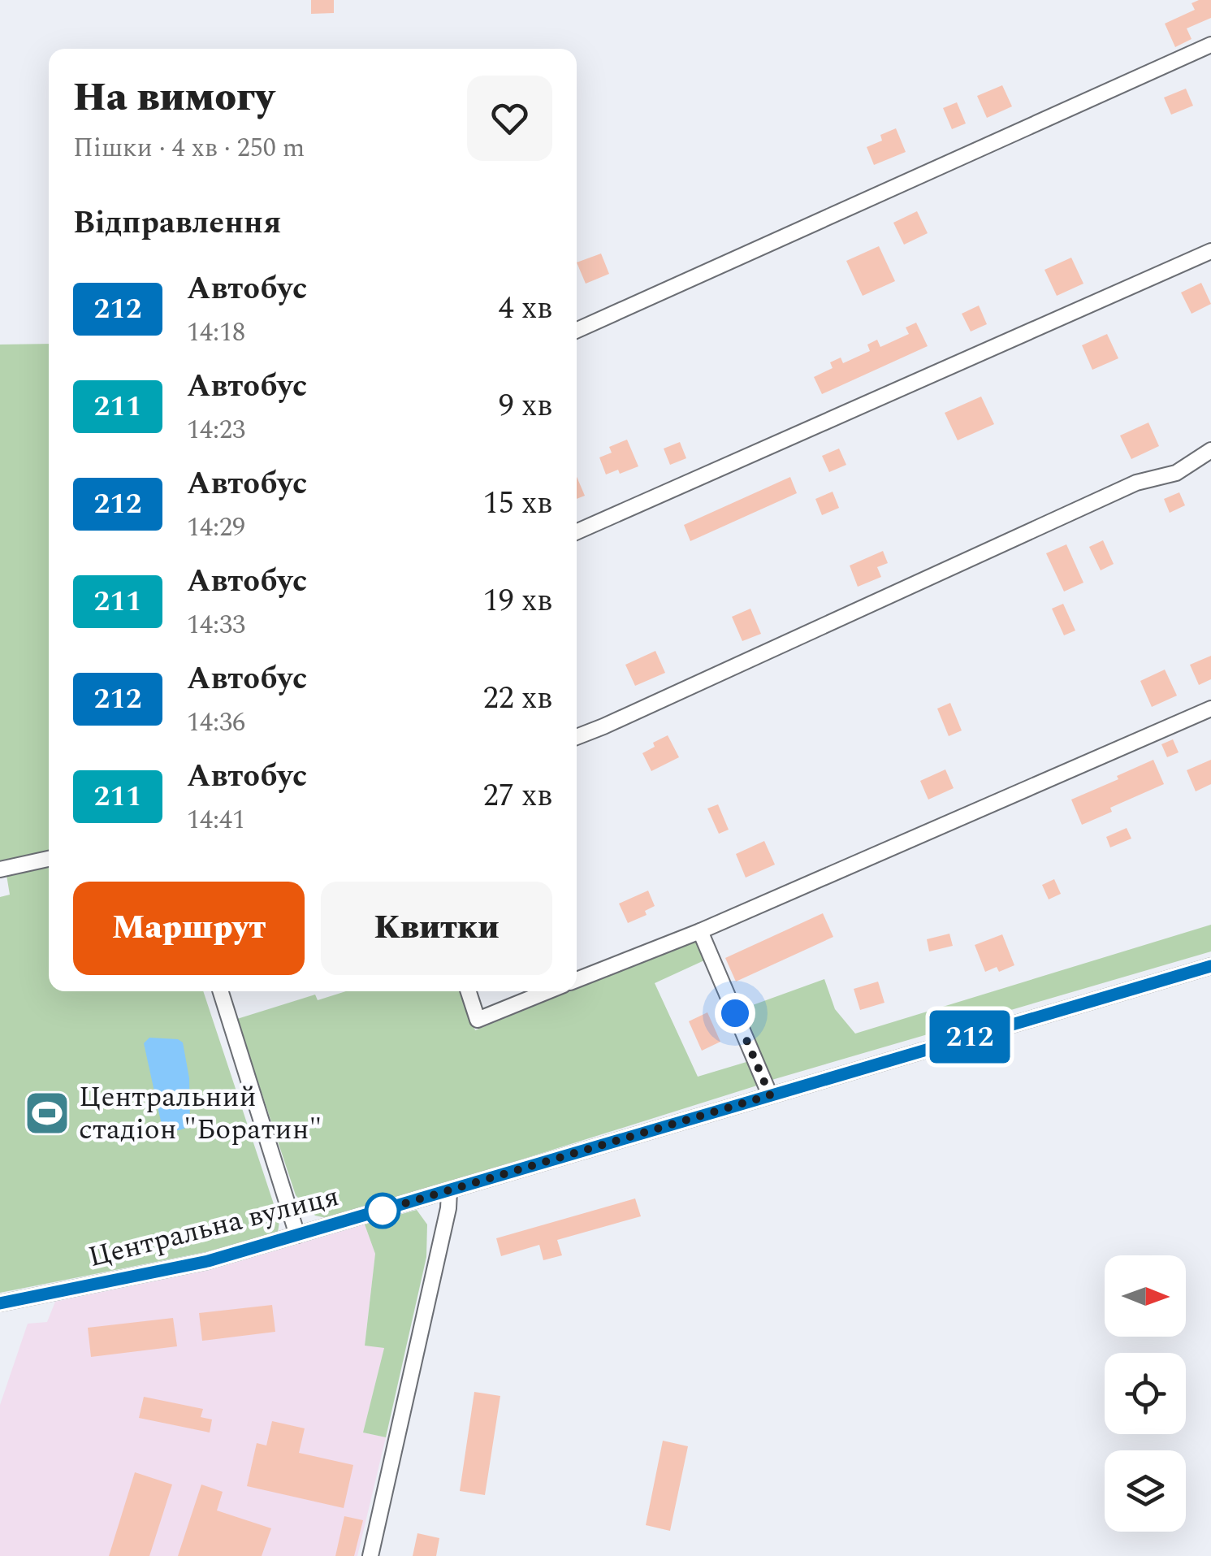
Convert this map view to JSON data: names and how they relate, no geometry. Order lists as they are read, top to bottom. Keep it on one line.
{"streets":{"street":["Центральна вулиця"]},"places":{"sports":["Центральний стадіон \"Боратин\""]},"lines":["bus line 212"],"north":"right","page":{"on_map":"212","heading":[["На вимогу","Пішки · 4 хв · 250 m"],"Відправлення"],"list":[{"mark":"212","name":"Автобус","note":"14:18","value":"4 хв"},{"mark":"211","name":"Автобус","note":"14:23","value":"9 хв"},{"mark":"212","name":"Автобус","note":"14:29","value":"15 хв"},{"mark":"211","name":"Автобус","note":"14:33","value":"19 хв"},{"mark":"212","name":"Автобус","note":"14:36","value":"22 хв"},{"mark":"211","name":"Автобус","note":"14:41","value":"27 хв"}],"buttons":["Маршрут","Квитки"]}}
